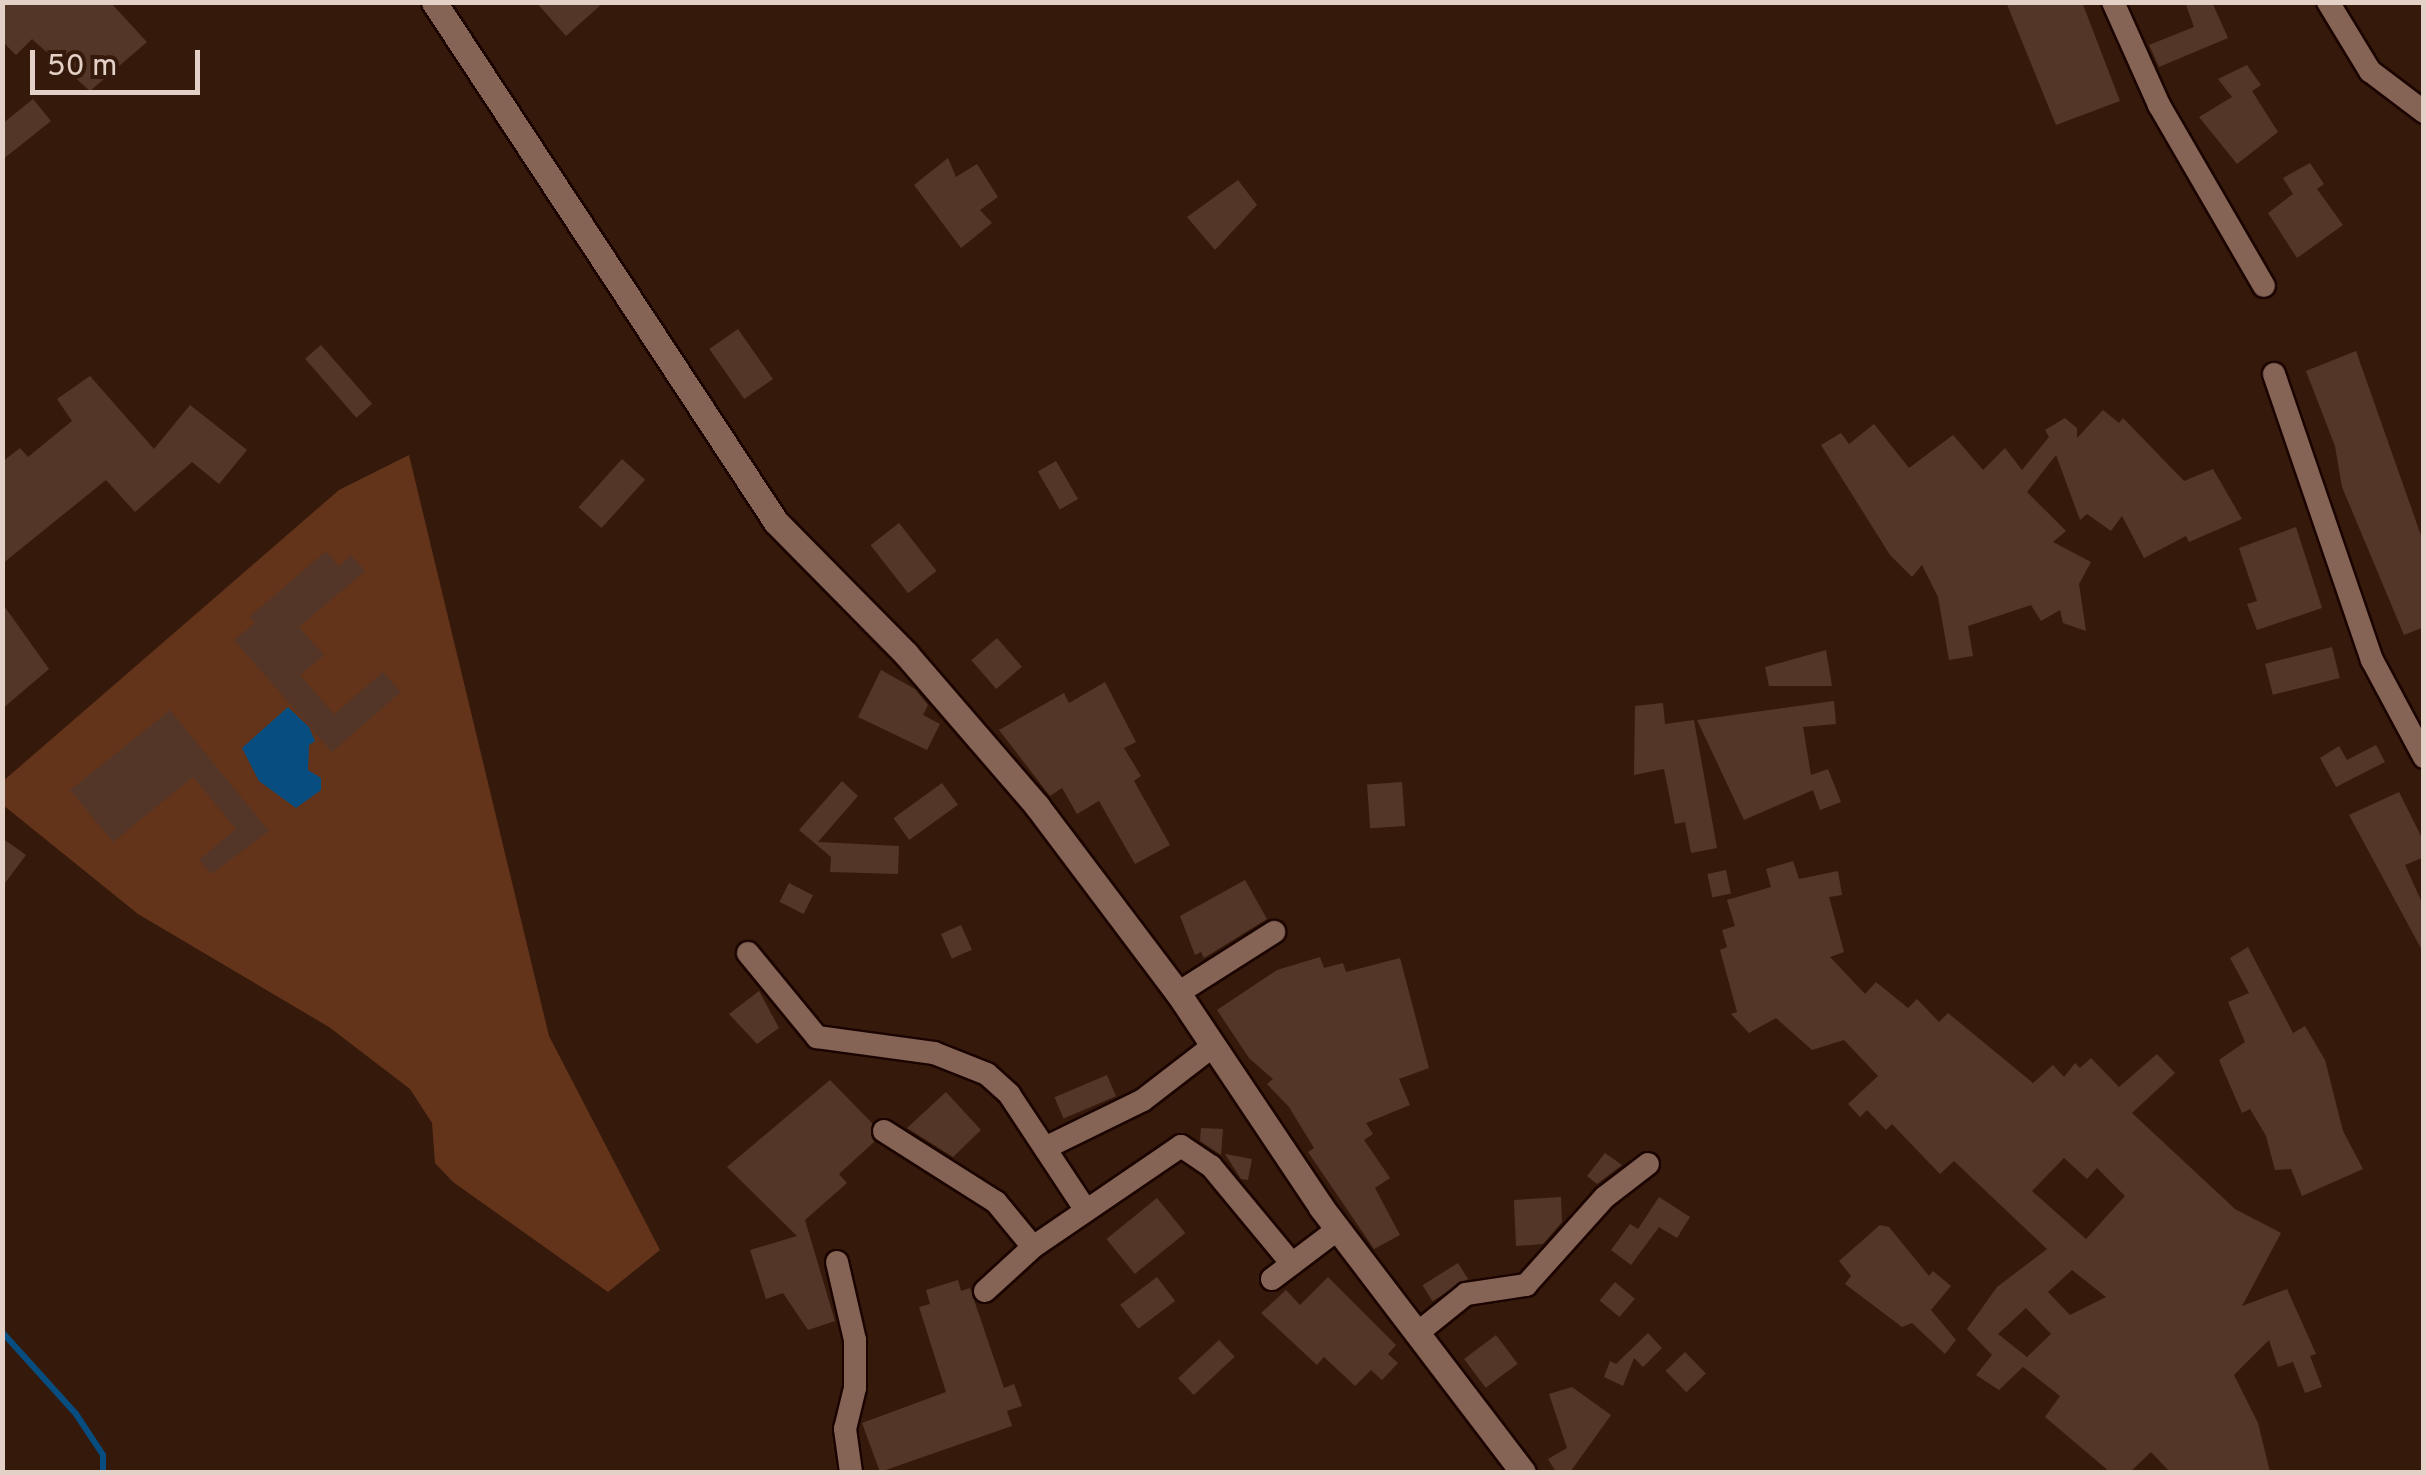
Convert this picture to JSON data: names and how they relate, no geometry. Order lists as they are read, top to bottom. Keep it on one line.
{"scale_bar":"50 m"}
